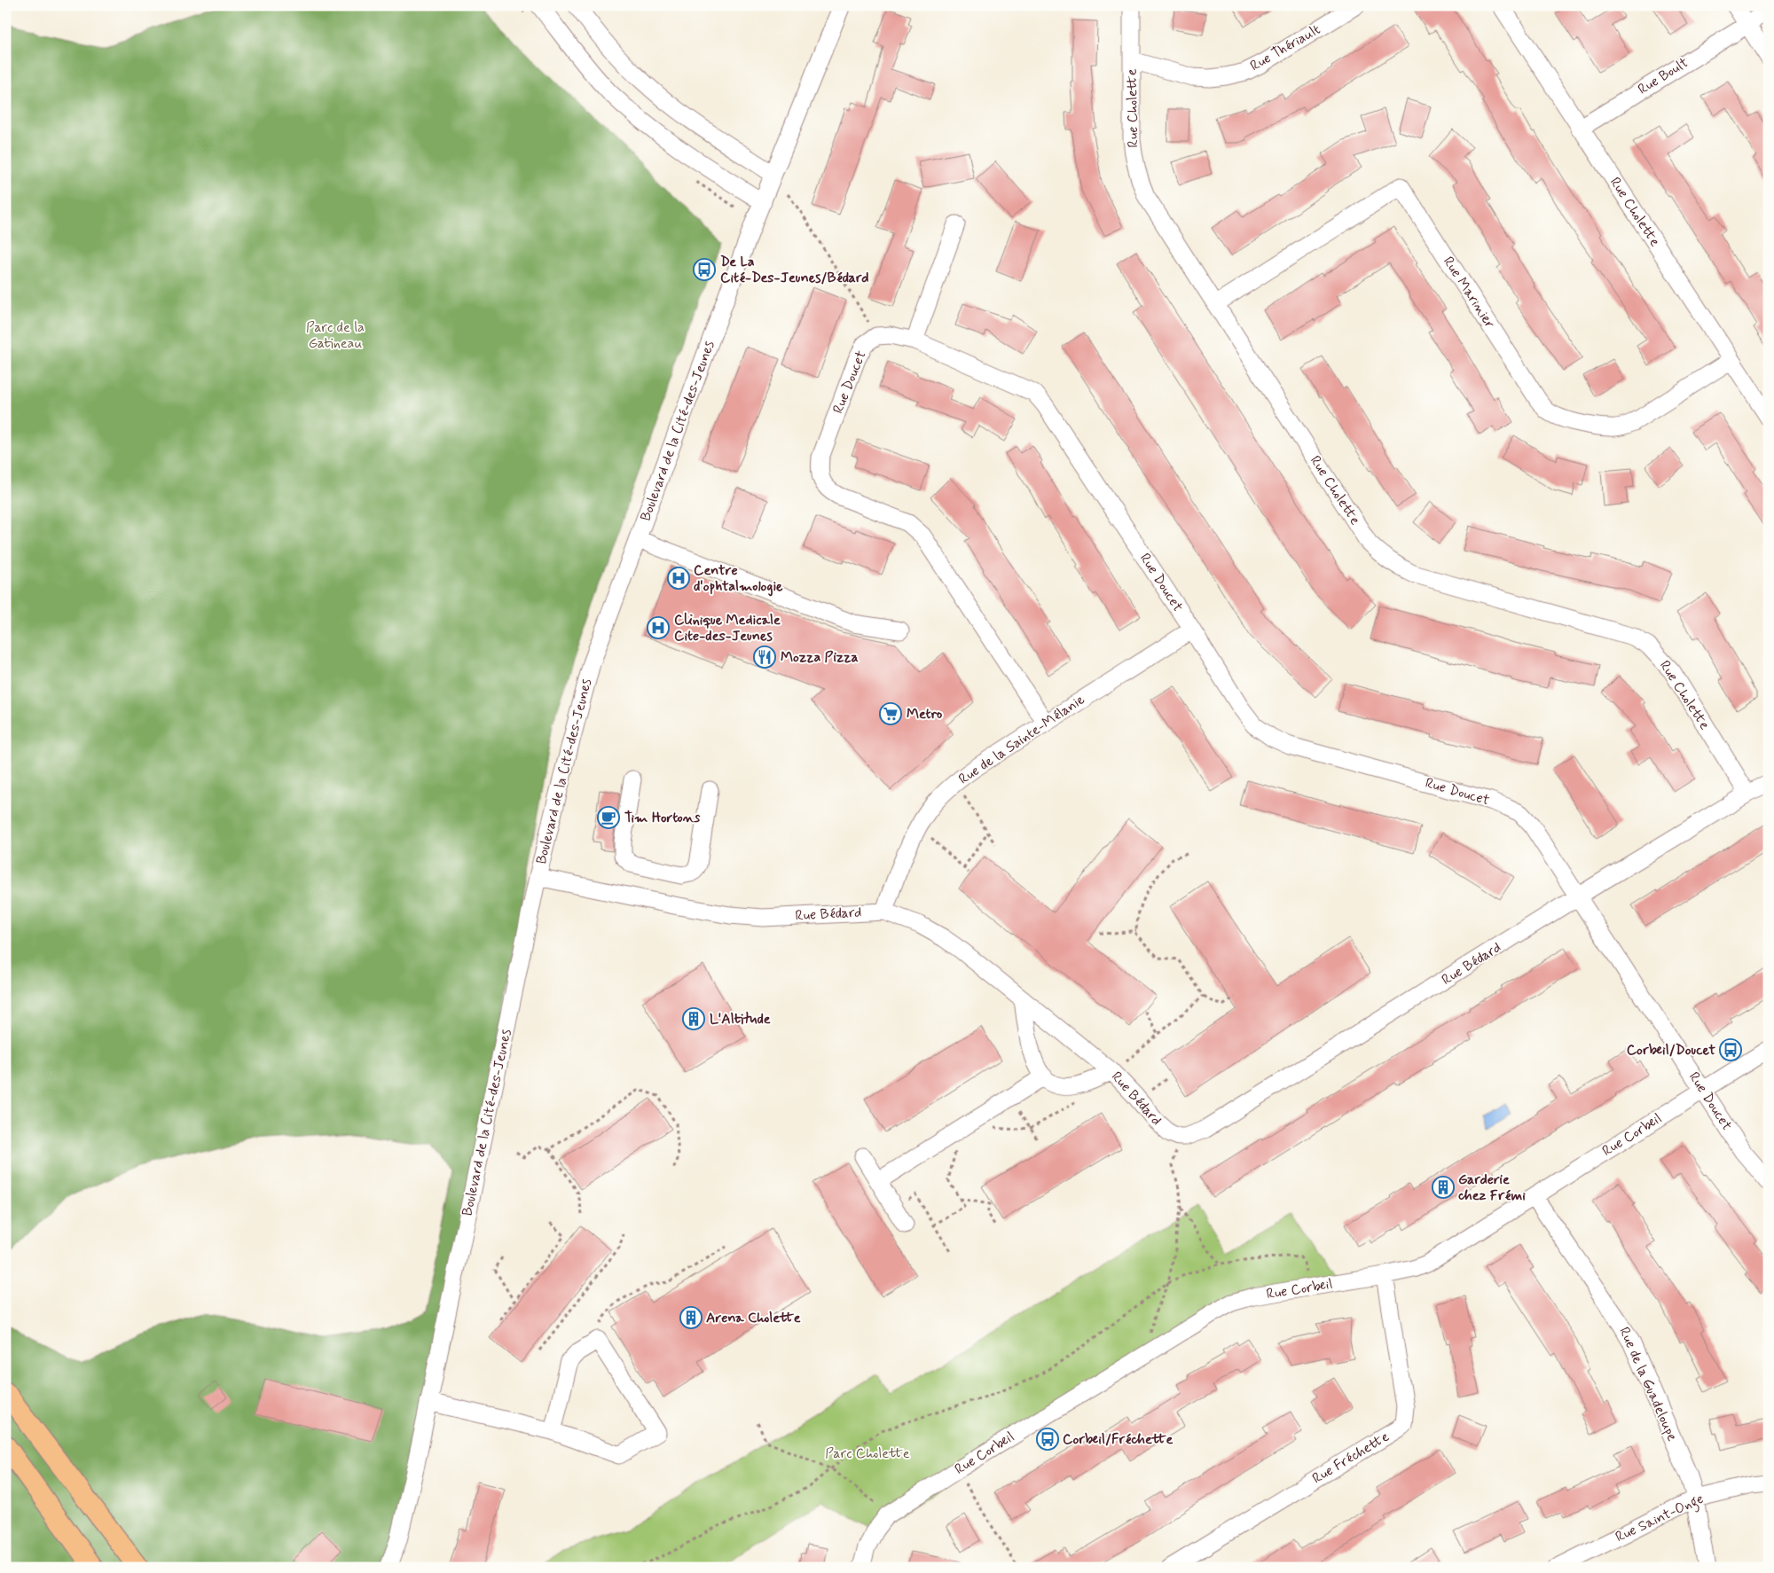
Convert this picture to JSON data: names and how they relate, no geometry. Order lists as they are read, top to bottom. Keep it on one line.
{"streets":{"street":["Rue Thériault","Rue Boult","Rue Cholette","Rue Marinier","Rue Doucet","Boulevard de la Cité-des-Jeunes","Rue de la Sainte-Mélanie","Rue Bédard","Rue Corbeil","Rue de la Guadeloupe","Rue Fréchette","Rue Saint-Onge"]},"crossings":[["Rue Thériault","Rue Cholette"],["Rue Boult","Rue Cholette"],["Rue Cholette","Rue Marinier"],["Rue Cholette","Rue Bédard"],["Rue Doucet","Rue de la Sainte-Mélanie"],["Rue Doucet","Rue Bédard"],["Rue Doucet","Rue Corbeil"],["Boulevard de la Cité-des-Jeunes","Rue Bédard"],["Rue de la Sainte-Mélanie","Rue Bédard"],["Rue Corbeil","Rue de la Guadeloupe"],["Rue Corbeil","Rue Fréchette"],["Rue de la Guadeloupe","Rue Saint-Onge"]],"parks":["Parc de la Gatineau","Parc Cholette"],"places":{"bus stop":["De La Cité-Des-Jeunes/Bédard","Corbeil/Doucet","Corbeil/Fréchette"],"hospital":["Centre d'ophtalmologie","Clinique Medicale Cite-des-Jeunes"],"restaurant":["Mozza Pizza"],"supermarket":["Metro"],"cafe":["Tim Hortons"],"building":["L'Altitude","Garderie chez Frémi","Arena Cholette"]}}
